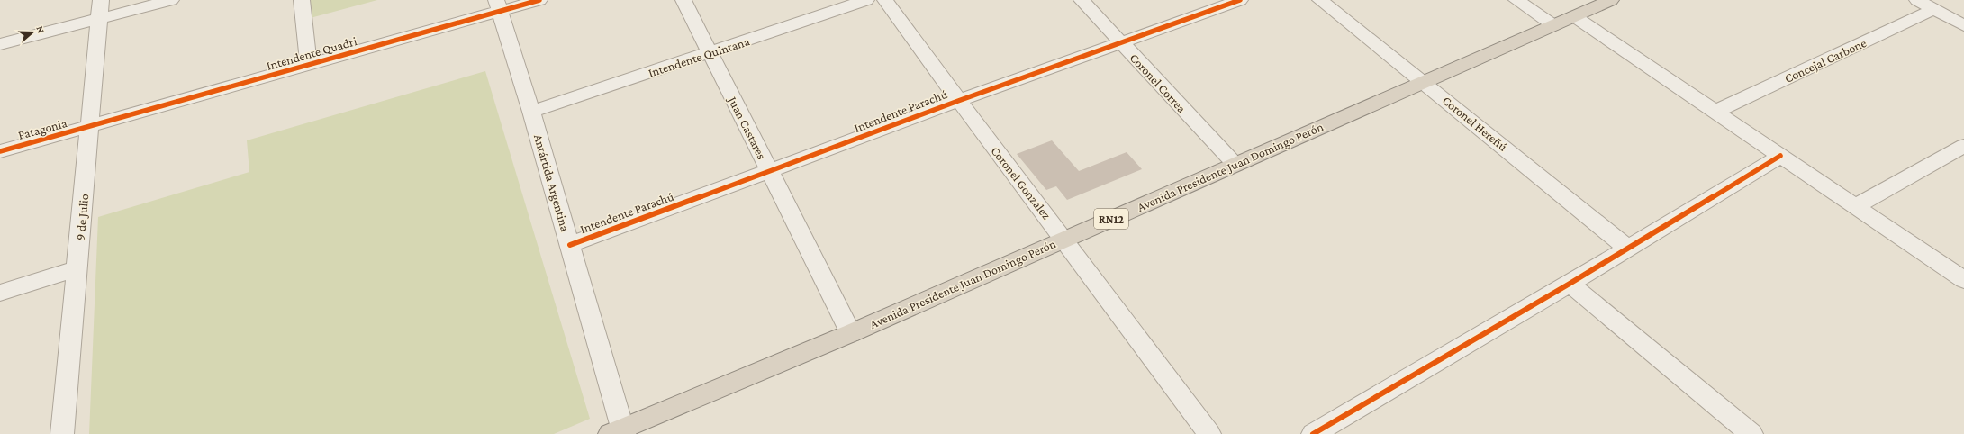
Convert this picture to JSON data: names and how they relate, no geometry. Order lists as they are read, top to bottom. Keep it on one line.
{"streets":{"highway":["Avenida Presidente Juan Domingo Perón","RN12"],"street":["Intendente Quadri","Intendente Quintana","Concejal Carbone","Coronel Correa","Intendente Parachú","Coronel Hereñú","Juan Castares","Patagonia","Antártida Argentina","Coronel González","9 de Julio"]},"crossings":[["Intendente Quadri","Patagonia"],["Intendente Quadri","Antártida Argentina"],["Intendente Quadri","9 de Julio"],["Intendente Quintana","Juan Castares"],["Intendente Quintana","Antártida Argentina"],["Coronel Correa","Intendente Parachú"],["Coronel Correa","Avenida Presidente Juan Domingo Perón"],["Intendente Parachú","Juan Castares"],["Intendente Parachú","Antártida Argentina"],["Intendente Parachú","Coronel González"],["Coronel Hereñú","Avenida Presidente Juan Domingo Perón"],["Juan Castares","Avenida Presidente Juan Domingo Perón"],["Patagonia","9 de Julio"],["Avenida Presidente Juan Domingo Perón","Antártida Argentina"],["Avenida Presidente Juan Domingo Perón","Coronel González"]],"north":"right"}
